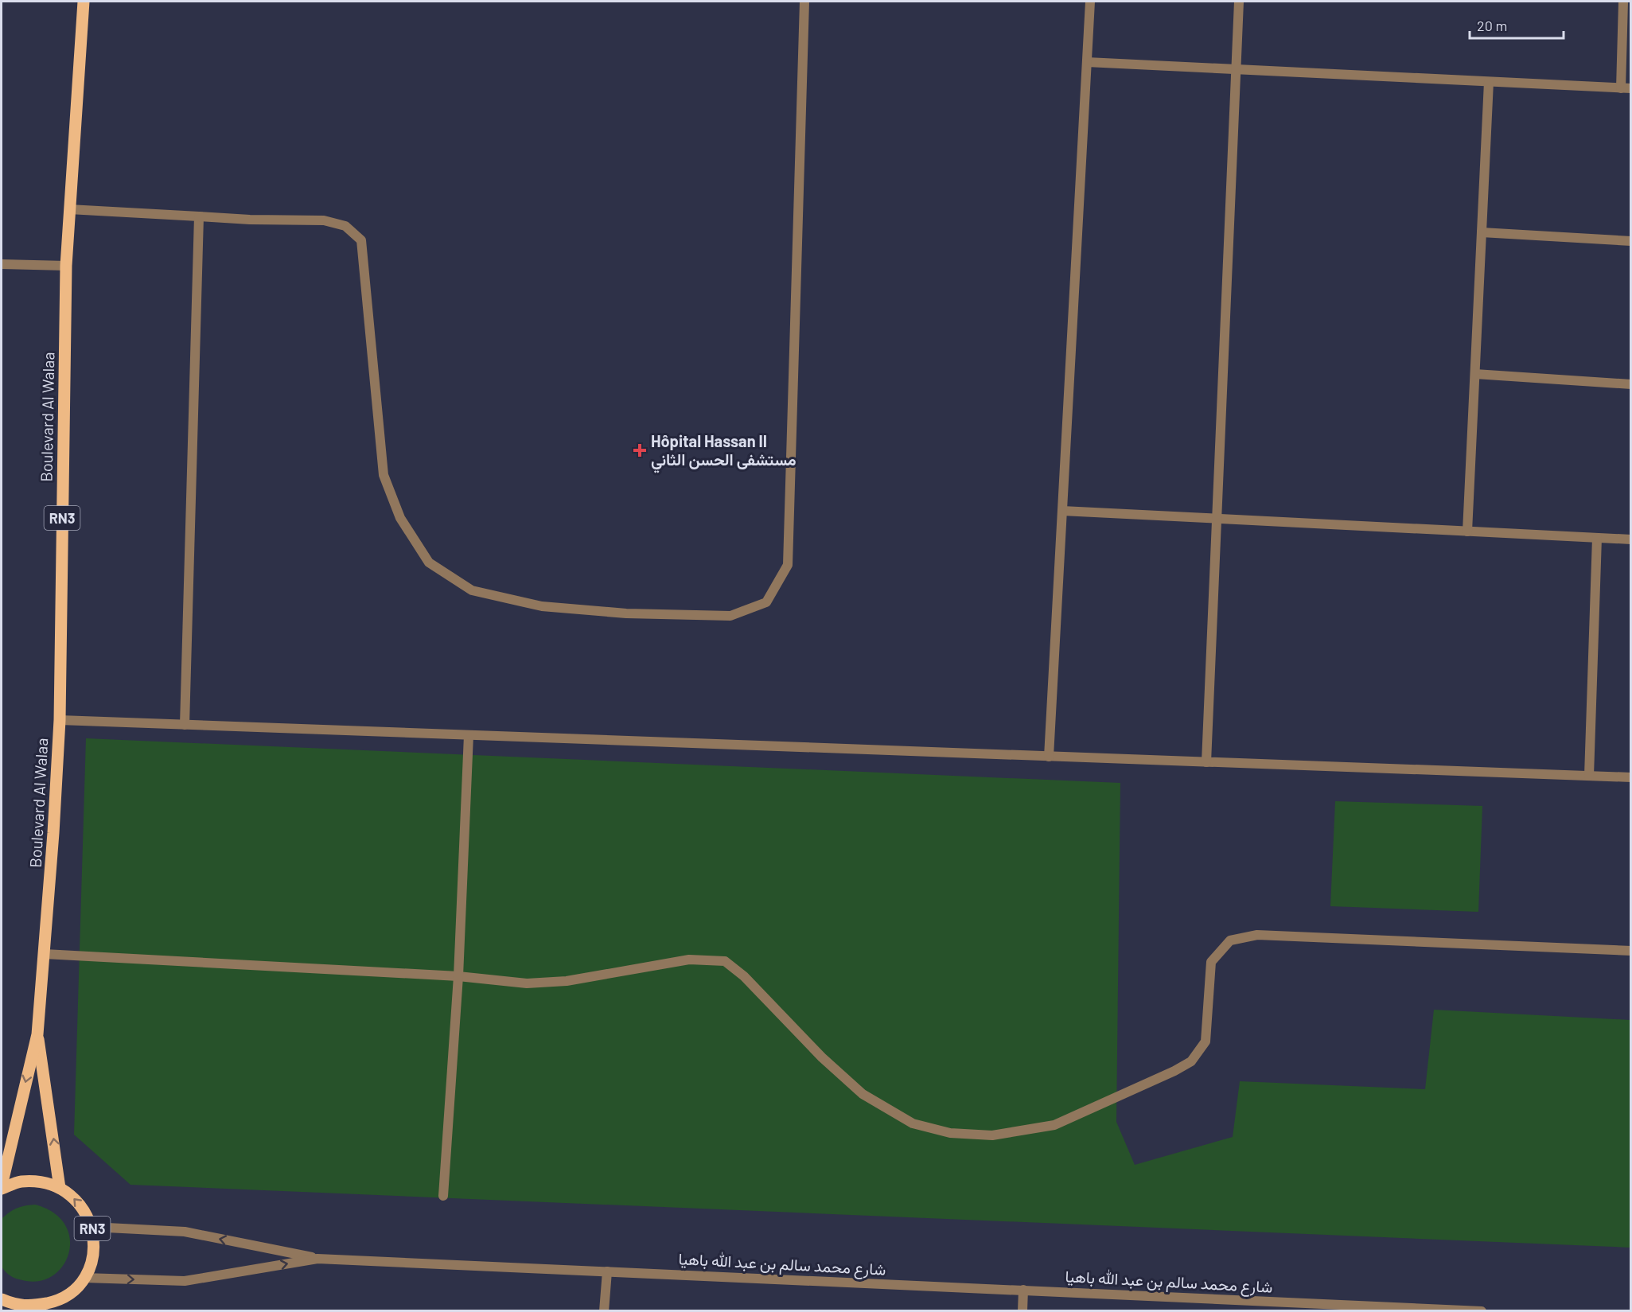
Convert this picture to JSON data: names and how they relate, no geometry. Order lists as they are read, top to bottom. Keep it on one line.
{"streets":{"main road":["Boulevard Al Walaa","RN3"],"street":["شارع محمد سالم بن عبد الله باهيا"]},"crossings":[["Boulevard Al Walaa","RN3"],["RN3","شارع محمد سالم بن عبد الله باهيا"]],"places":{"health":["Hôpital Hassan II مستشفى الحسن الثاني"]},"scale_bar":"20 m"}
